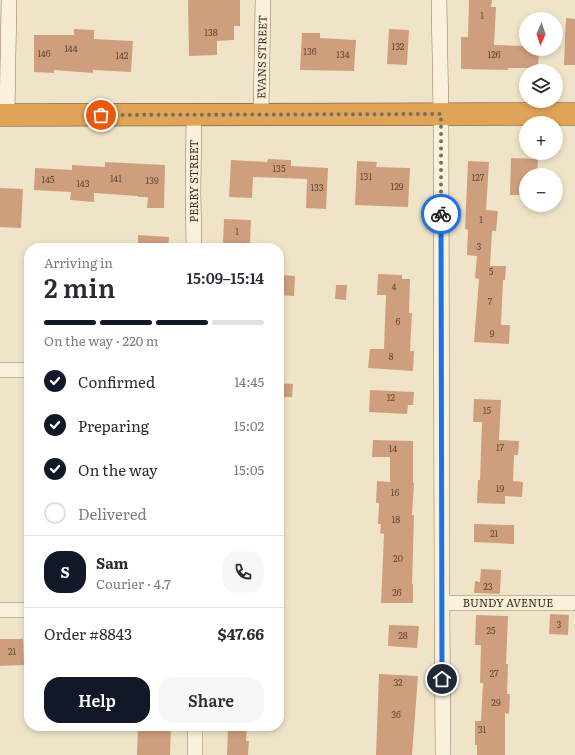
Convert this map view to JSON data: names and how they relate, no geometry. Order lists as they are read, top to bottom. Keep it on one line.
{"streets":{"street":["EVANS STREET","PERRY STREET","BUNDY AVENUE"]},"house_numbers":["1","138","132","144","136","146","134","126","142","135","131","127","141","145","139","143","129","133","1","1","3","5","4","7","6","9","8","12","15","17","14","19","16","18","21","20","23","26","3","25","28","21","27","32","29","36","31"],"north":"bottom","page":{"map_buttons":["+","−"],"heading":["2 min","Arriving in","15:09–15:14"],"panel":["Sam","Courier · 4.7","Order #8843","$47.66"],"bar":"On the way · 220 m","list":[["Confirmed","14:45"],["Preparing","15:02"],["On the way","15:05"],"Delivered"],"round":"S","buttons":["Help","Share"]}}
